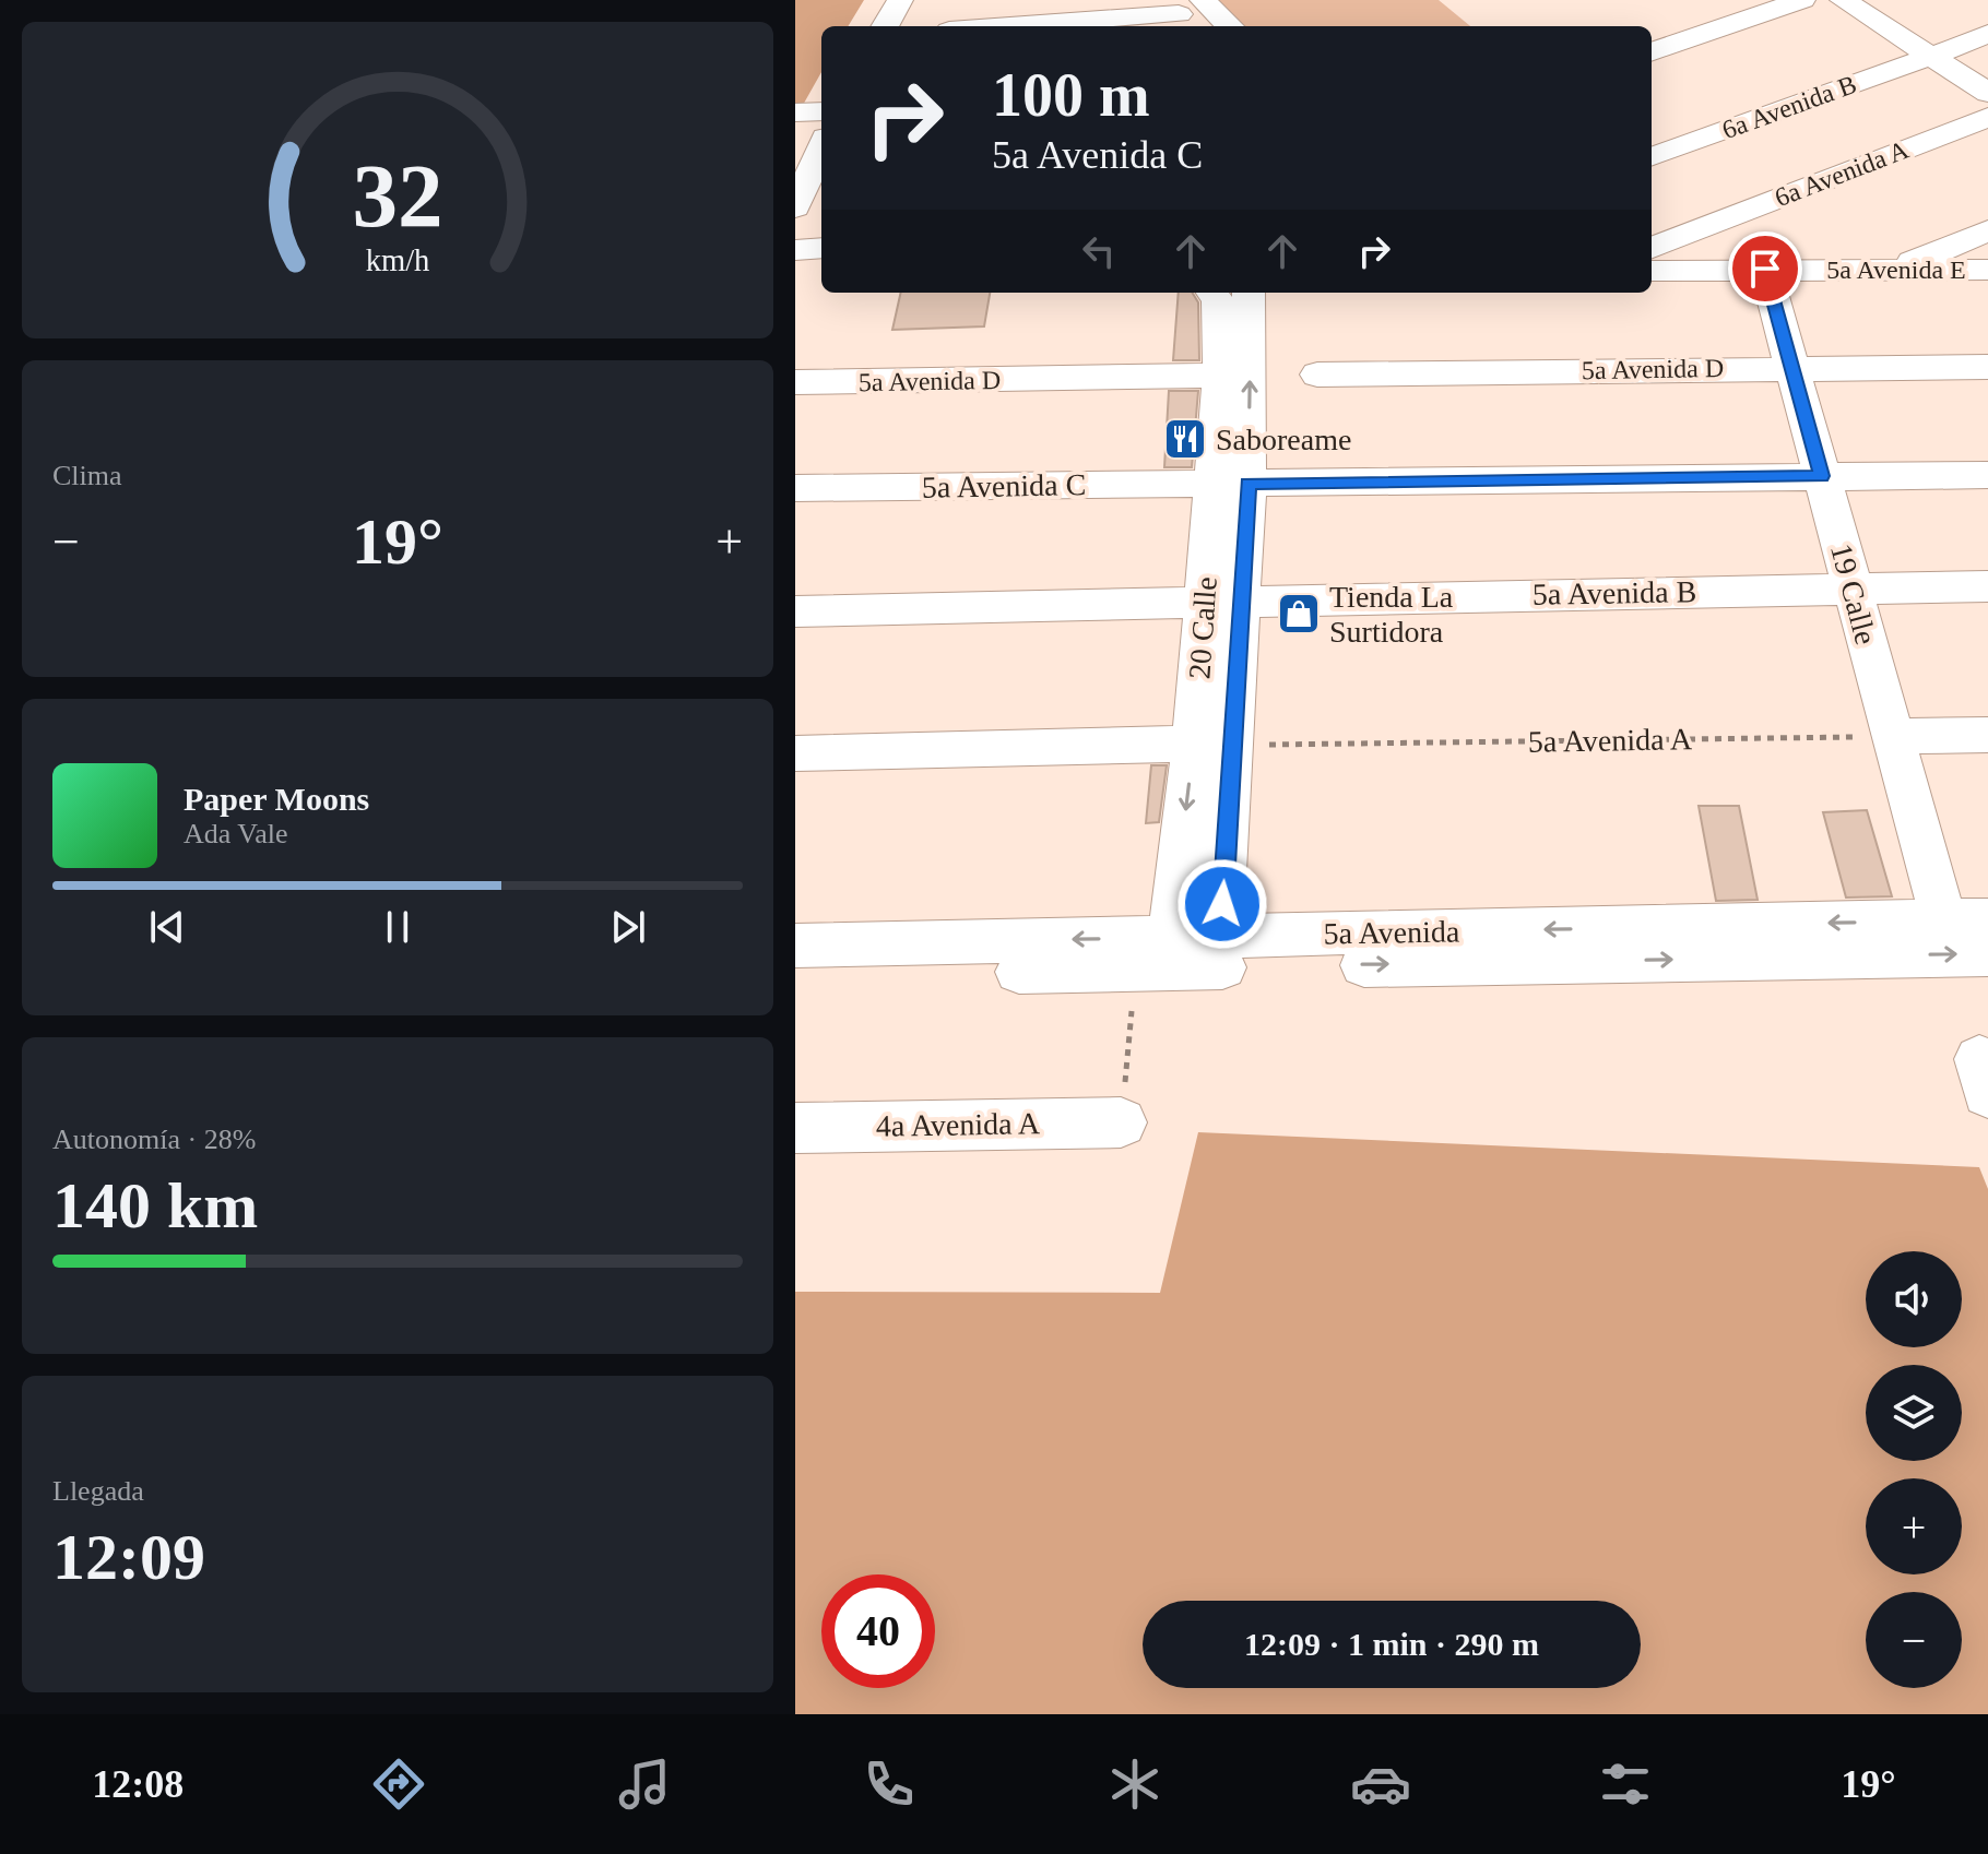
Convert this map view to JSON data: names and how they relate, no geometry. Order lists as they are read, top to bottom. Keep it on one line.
{"streets":{"street":["6a Avenida B","6a Avenida A","5a Avenida E","5a Avenida D","5a Avenida C","5a Avenida B","19 Calle","20 Calle","5a Avenida","4a Avenida A"],"path":["5a Avenida A"]},"crossings":[["5a Avenida E","19 Calle"],["5a Avenida D","19 Calle"],["5a Avenida D","20 Calle"],["5a Avenida C","19 Calle"],["5a Avenida C","20 Calle"],["5a Avenida B","19 Calle"],["5a Avenida B","20 Calle"],["19 Calle","5a Avenida A"],["19 Calle","5a Avenida"],["20 Calle","5a Avenida A"],["20 Calle","5a Avenida"]],"places":{"restaurant":["Saboreame"],"shop":["Tienda La Surtidora"]},"page":{"turn":["100 m","5a Avenida C"],"tile":["Clima",["Autonomía · 28%","140 km"],["Llegada","12:09"]],"heat":["−","19°","+"],"song":["Paper Moons","Ada Vale"],"map_buttons":["+","−"],"limit":"40","trip":"12:09 · 1 min · 290 m","tabs":["12:08","19°"],"gauge":["32","km/h"]}}
